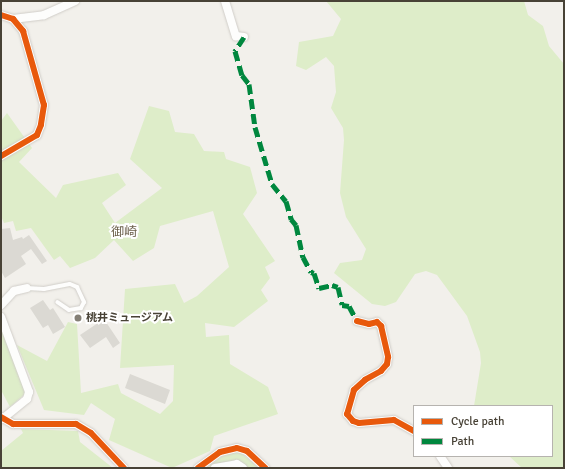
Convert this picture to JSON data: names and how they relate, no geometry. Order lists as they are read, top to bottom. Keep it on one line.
{"districts":["御崎"],"places":["桃井ミュージアム"],"legend":["Cycle path","Path"]}
